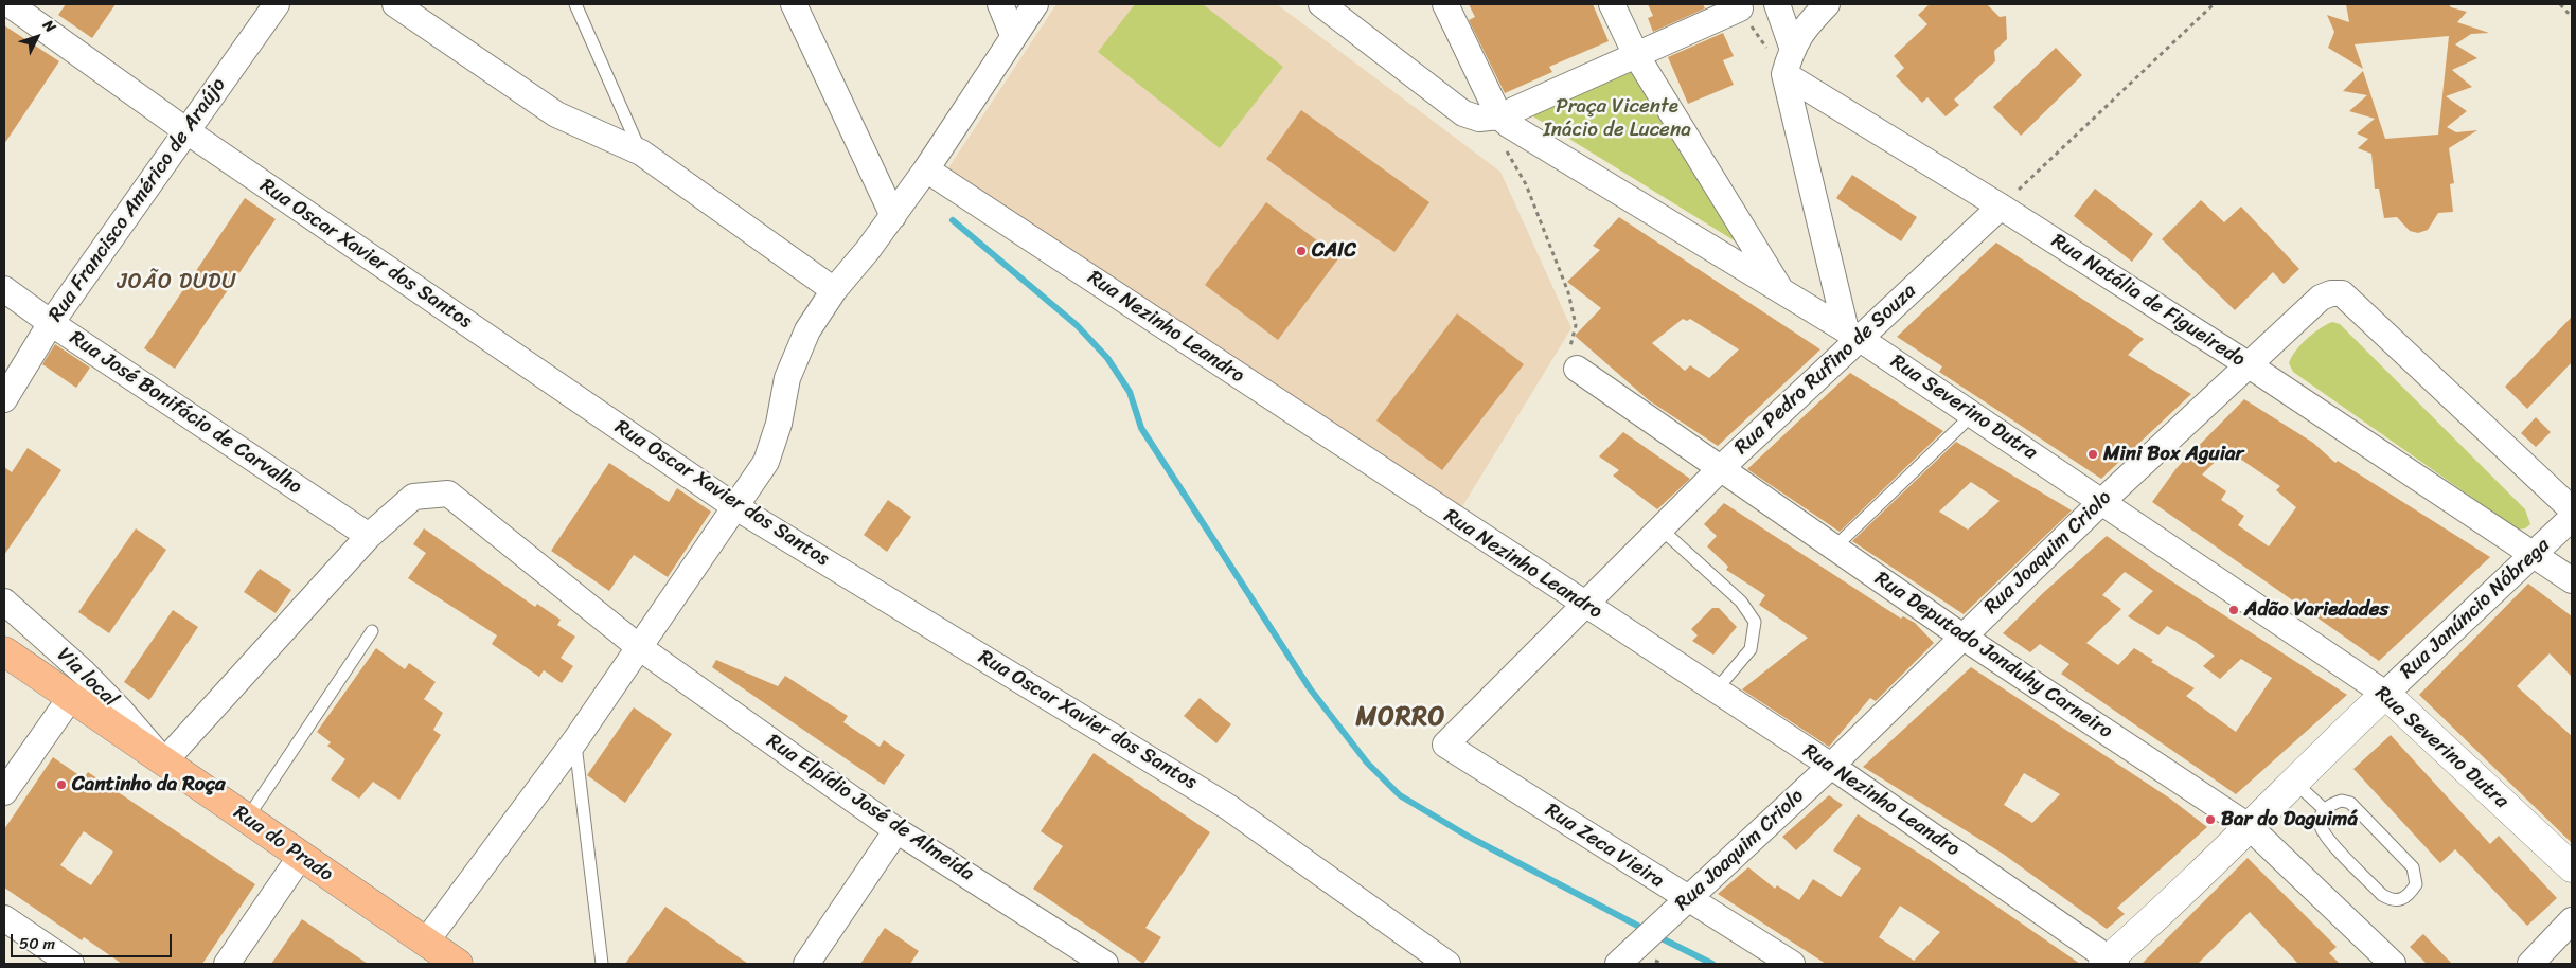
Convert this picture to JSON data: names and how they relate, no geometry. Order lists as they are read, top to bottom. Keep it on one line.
{"streets":{"main road":["Rua do Prado"],"street":["Rua Francisco Américo de Araújo","Rua Oscar Xavier dos Santos","Rua Natália de Figueiredo","Rua Nezinho Leandro","Rua Pedro Rufino de Souza","Rua Severino Dutra","Rua José Bonifácio de Carvalho","Rua Joaquim Criolo","Rua Janúncio Nóbrega","Rua Deputado Janduhy Carneiro","Via local","Rua Elpídio José de Almeida","Rua Zeca Vieira"]},"crossings":[["Rua Francisco Américo de Araújo","Rua Oscar Xavier dos Santos"],["Rua Francisco Américo de Araújo","Rua José Bonifácio de Carvalho"],["Rua Natália de Figueiredo","Rua Pedro Rufino de Souza"],["Rua Natália de Figueiredo","Rua Joaquim Criolo"],["Rua Natália de Figueiredo","Rua Janúncio Nóbrega"],["Rua Nezinho Leandro","Rua Pedro Rufino de Souza"],["Rua Nezinho Leandro","Rua Joaquim Criolo"],["Rua Nezinho Leandro","Rua Janúncio Nóbrega"],["Rua Pedro Rufino de Souza","Rua Severino Dutra"],["Rua Pedro Rufino de Souza","Rua Deputado Janduhy Carneiro"],["Rua Pedro Rufino de Souza","Rua Zeca Vieira"],["Rua Severino Dutra","Rua Joaquim Criolo"],["Rua Severino Dutra","Rua Janúncio Nóbrega"],["Rua José Bonifácio de Carvalho","Rua Elpídio José de Almeida"],["Rua Joaquim Criolo","Rua Deputado Janduhy Carneiro"],["Rua Joaquim Criolo","Rua Zeca Vieira"],["Rua Janúncio Nóbrega","Rua Deputado Janduhy Carneiro"],["Via local","Rua Elpídio José de Almeida"],["Via local","Rua do Prado"],["Rua Elpídio José de Almeida","Rua do Prado"]],"districts":["JOÃO DUDU","MORRO"],"parks":["Praça Vicente Inácio de Lucena"],"places":["CAIC","Mini Box Aguiar","Adão Variedades","Cantinho da Roça","Bar do Daguimá"],"scale_bar":"50 m","north":"top right"}
